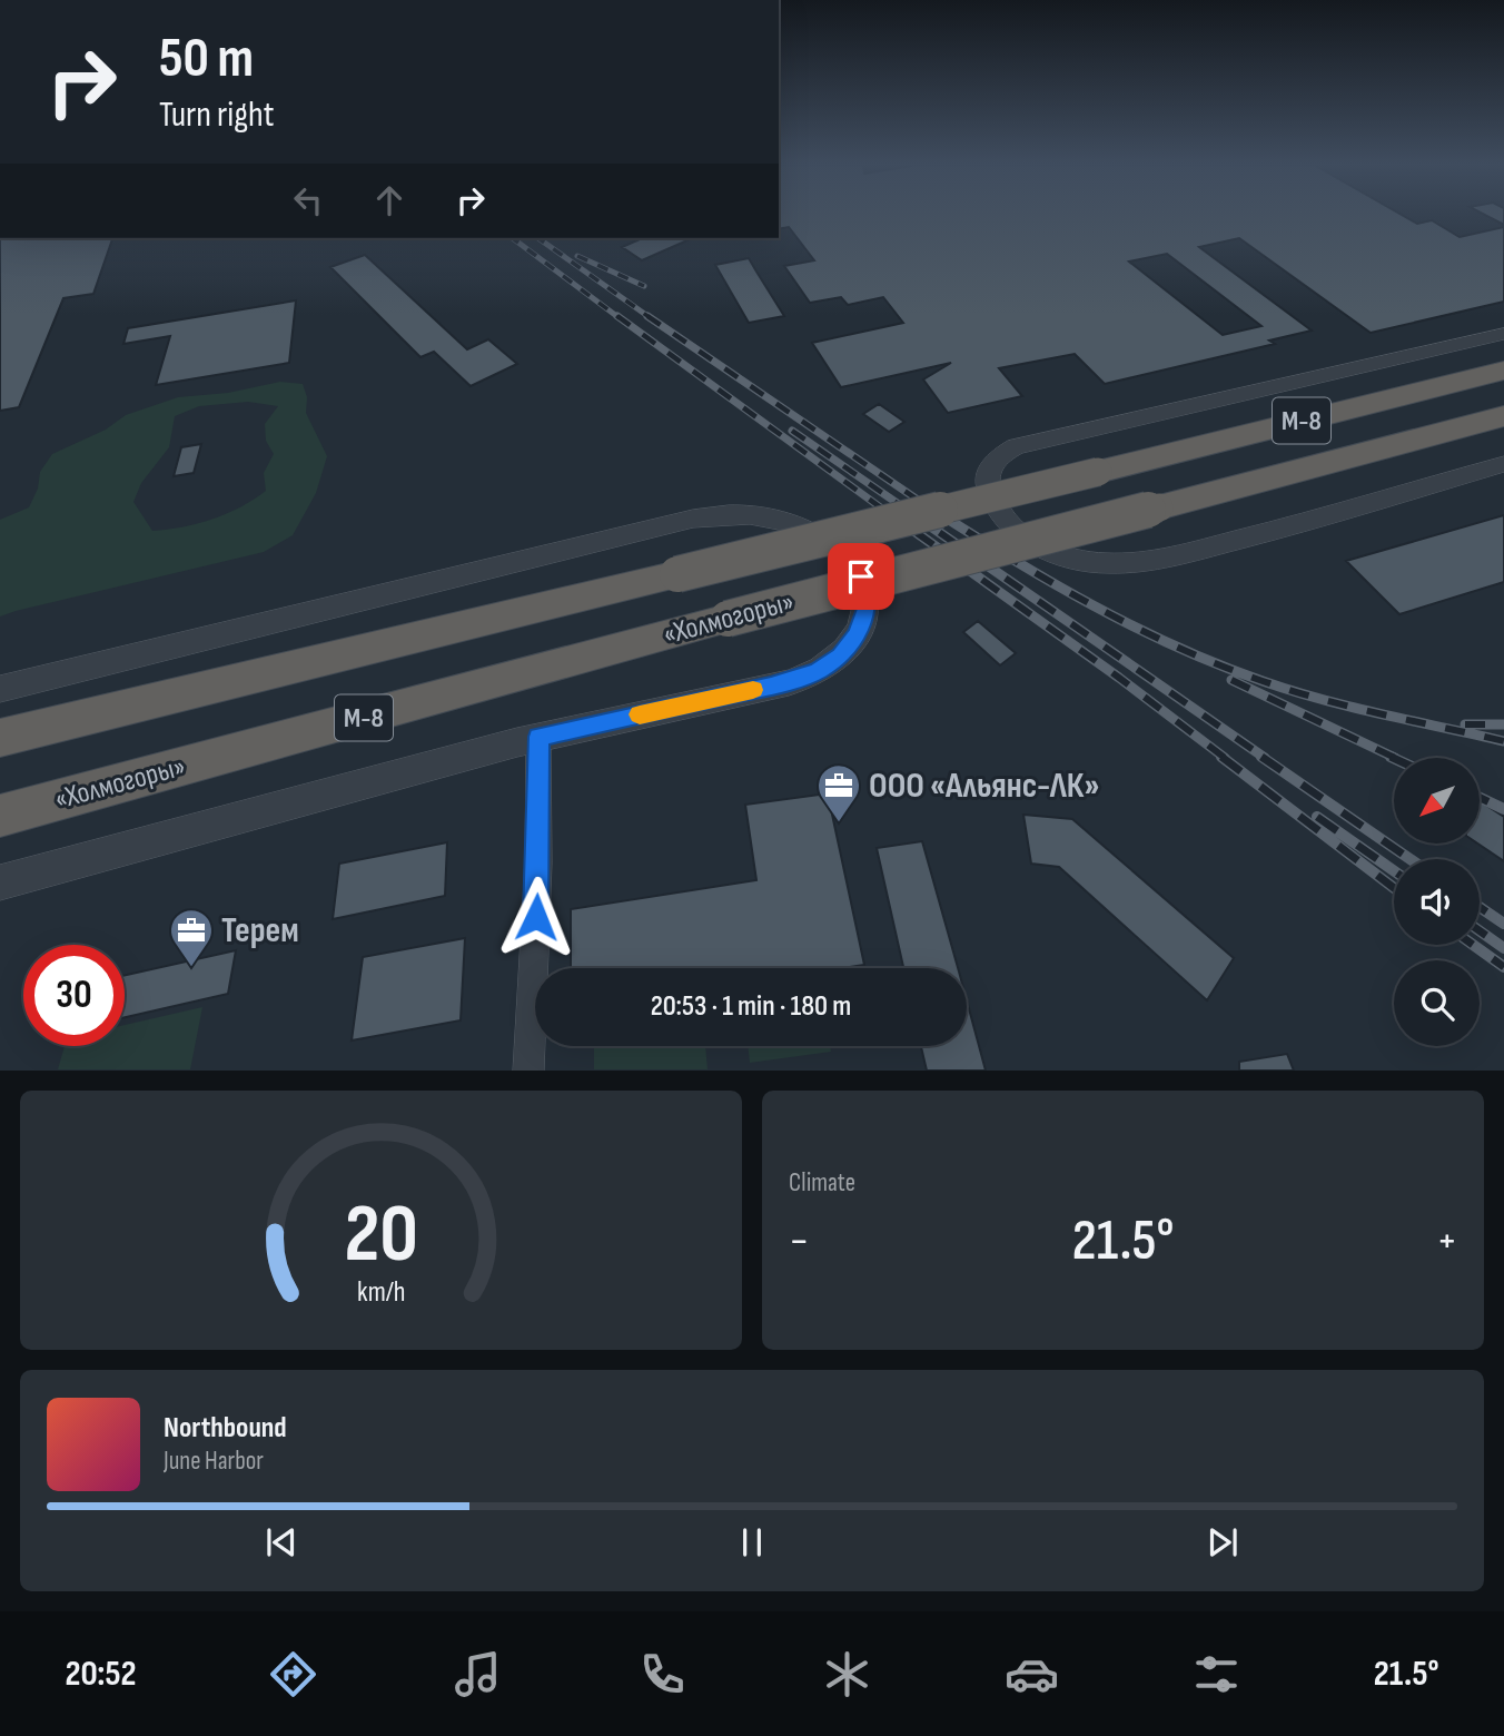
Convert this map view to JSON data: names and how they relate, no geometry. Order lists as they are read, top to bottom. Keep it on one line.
{"streets":{"highway":["М-8","«Холмогоры»"]},"places":{"office":["ООО «Альянс-ЛК»","Терем"]},"north":"bottom left","page":{"turn":["50 m","Turn right"],"limit":"30","trip":"20:53 · 1 min · 180 m","tile":"Climate","heat":["−","21.5°","+"],"song":["Northbound","June Harbor"],"tabs":["20:52","21.5°"],"gauge":["20","km/h"]}}
